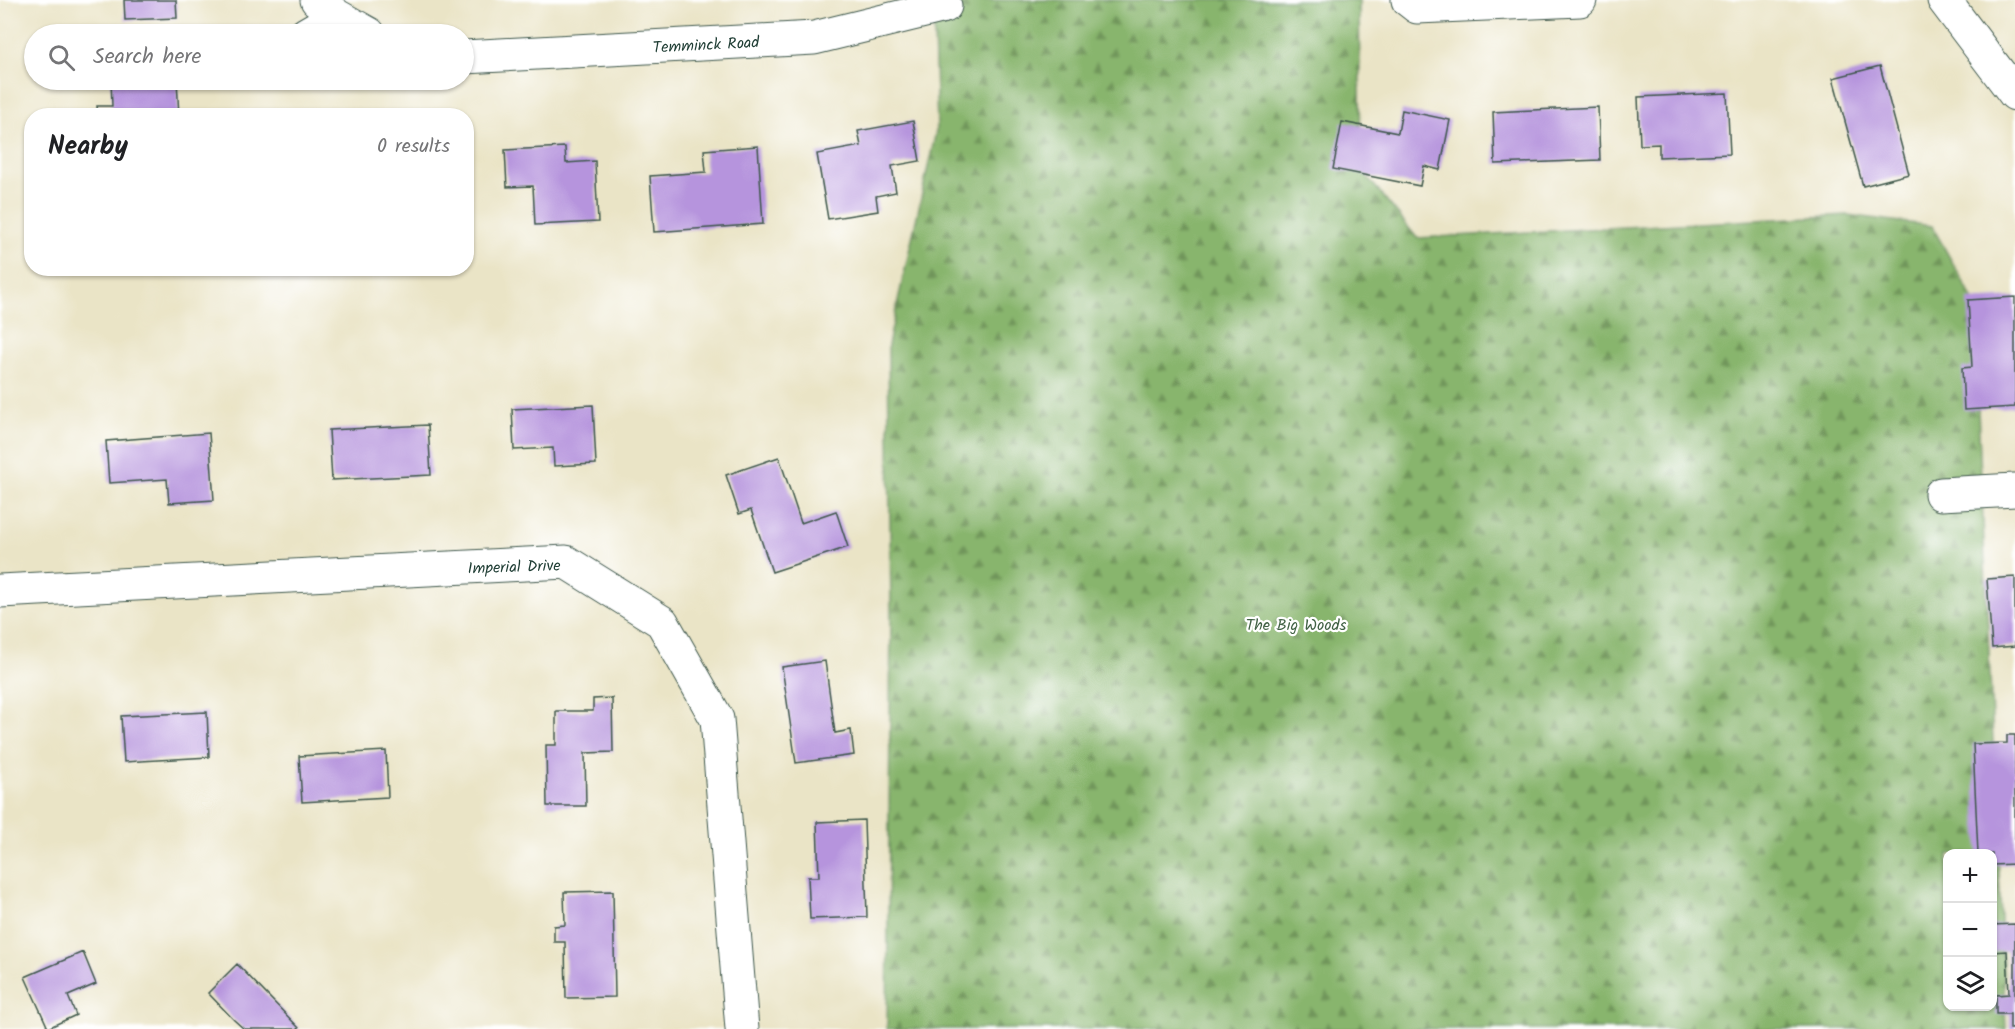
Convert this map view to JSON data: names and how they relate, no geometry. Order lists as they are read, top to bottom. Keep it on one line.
{"streets":{"street":["Temminck Road","Imperial Drive"]},"parks":["The Big Woods"],"page":{"search":"Search here","heading":["Nearby","0 results"],"map_buttons":["+","−"]}}
